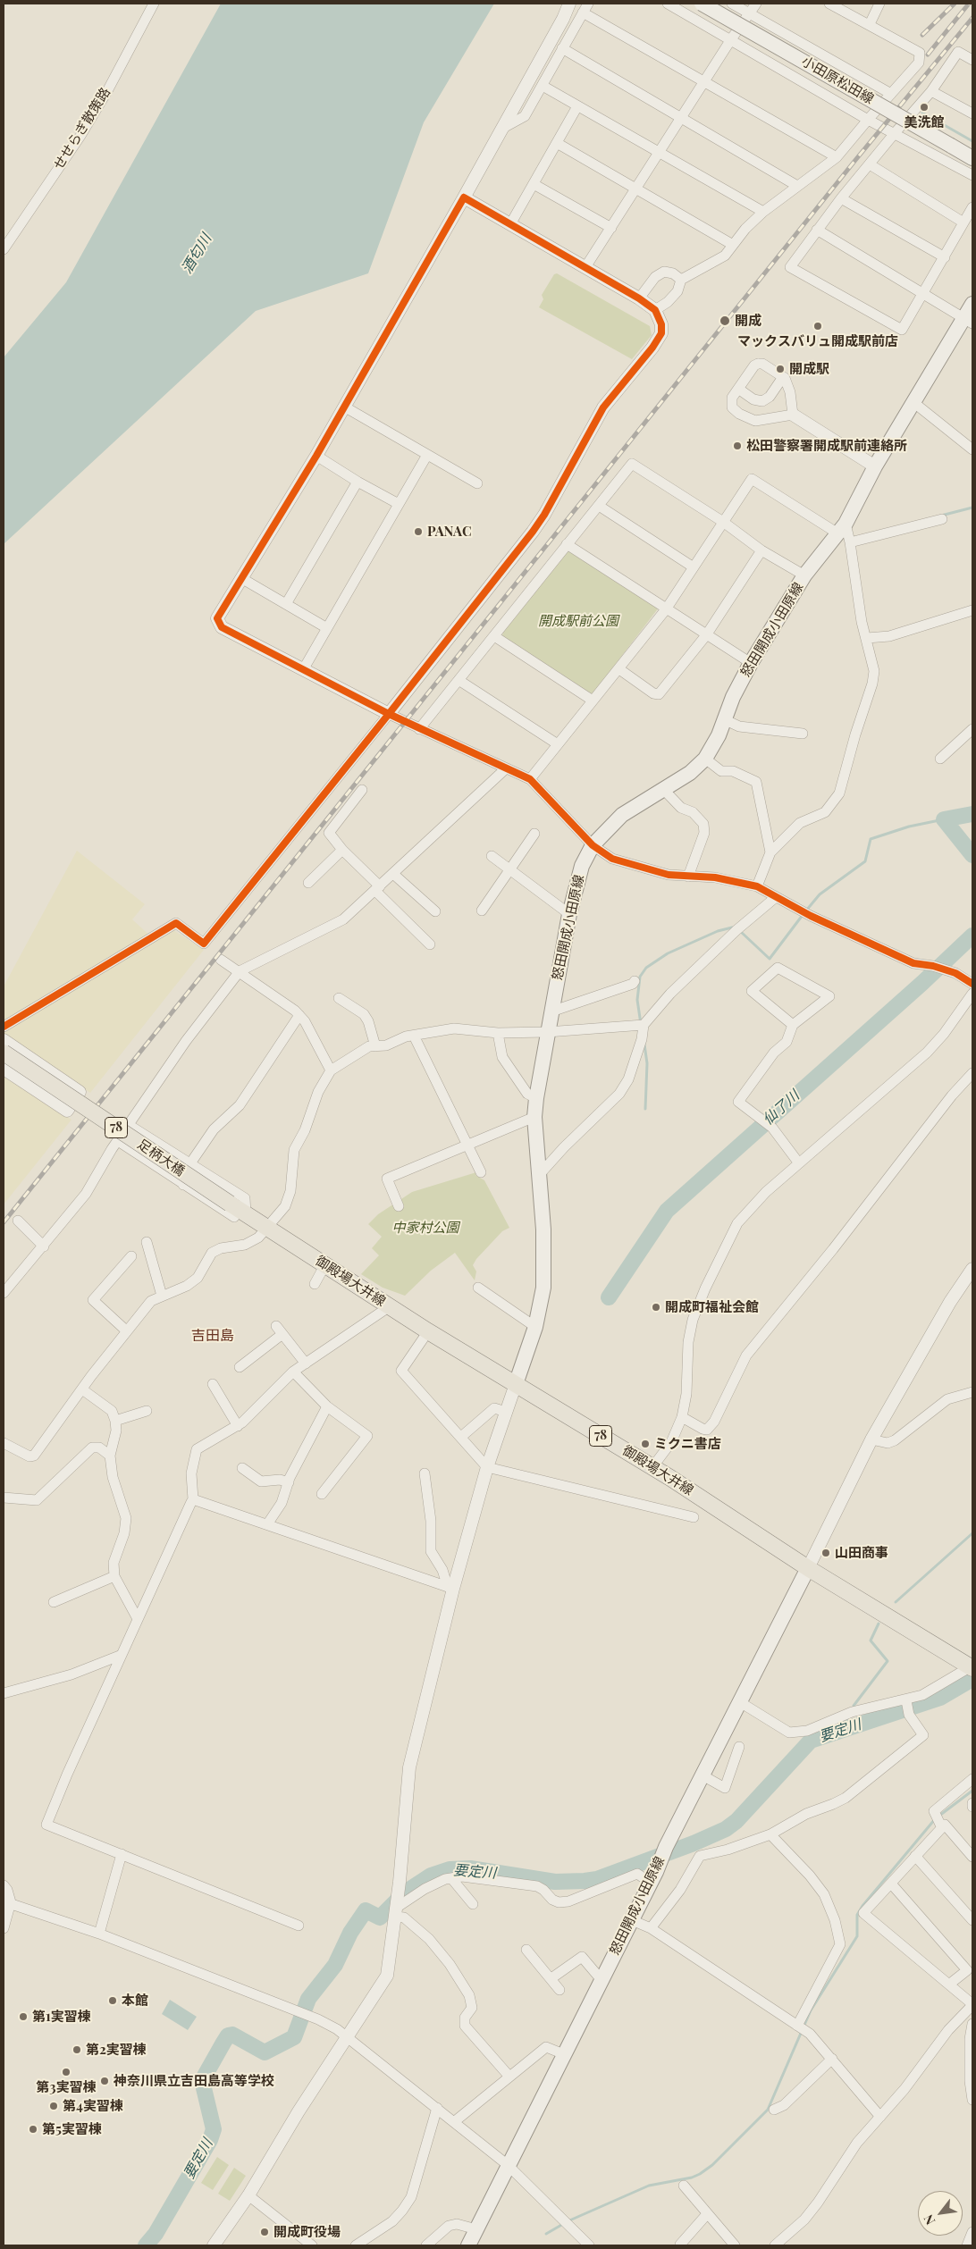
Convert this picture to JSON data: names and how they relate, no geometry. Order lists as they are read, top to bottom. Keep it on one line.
{"streets":{"main road":["小田原松田線","怒田開成小田原線","78","足柄大橋","御殿場大井線"],"street":["せせらぎ散策路"]},"crossings":[["怒田開成小田原線","御殿場大井線"],["足柄大橋","御殿場大井線"]],"districts":["吉田島"],"water":["酒匂川","仙了川","要定川"],"parks":["開成駅前公園","中家村公園"],"places":["美洗館","開成","マックスバリュ開成駅前店","開成駅","松田警察署開成駅前連絡所","PANAC","開成町福祉会館","ミクニ書店","山田商事","本館","第1実習棟","第2実習棟","第3実習棟","神奈川県立吉田島高等学校","第4実習棟","第5実習棟","開成町役場"],"north":"bottom left"}
